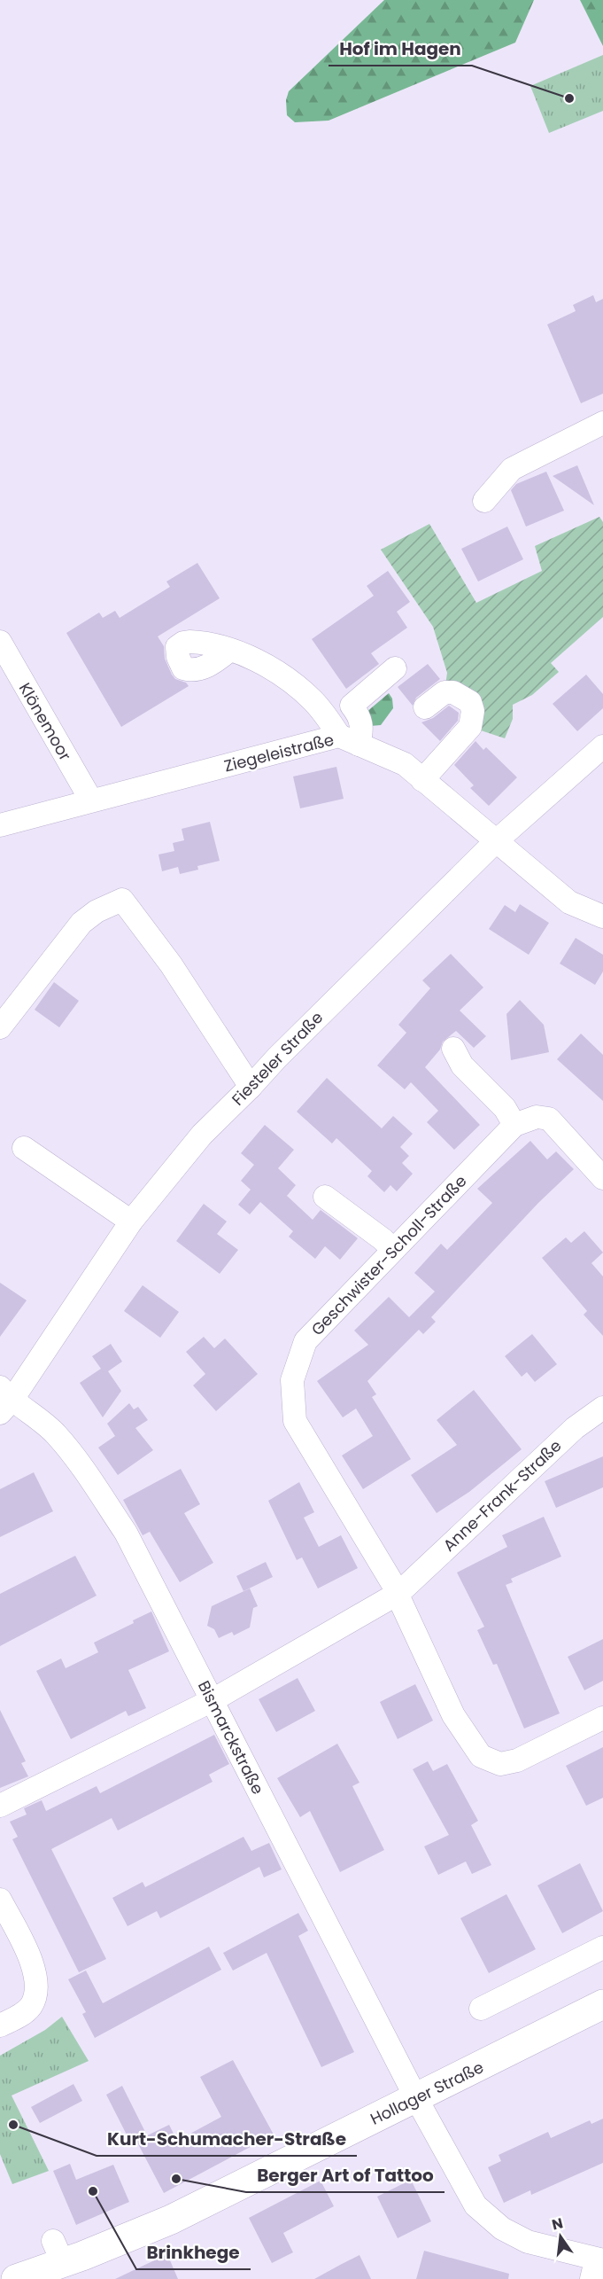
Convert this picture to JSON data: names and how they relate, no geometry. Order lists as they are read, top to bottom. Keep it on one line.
{"streets":{"main road":["Hollager Straße"],"street":["Klönemoor","Ziegeleistraße","Fiesteler Straße","Geschwister-Scholl-Straße","Anne-Frank-Straße","Bismarckstraße"]},"crossings":[["Klönemoor","Ziegeleistraße"],["Ziegeleistraße","Fiesteler Straße"],["Fiesteler Straße","Bismarckstraße"],["Geschwister-Scholl-Straße","Anne-Frank-Straße"],["Anne-Frank-Straße","Bismarckstraße"],["Bismarckstraße","Hollager Straße"]],"places":["Hof im Hagen","Kurt-Schumacher-Straße","Berger Art of Tattoo","Brinkhege"],"north":"top"}
